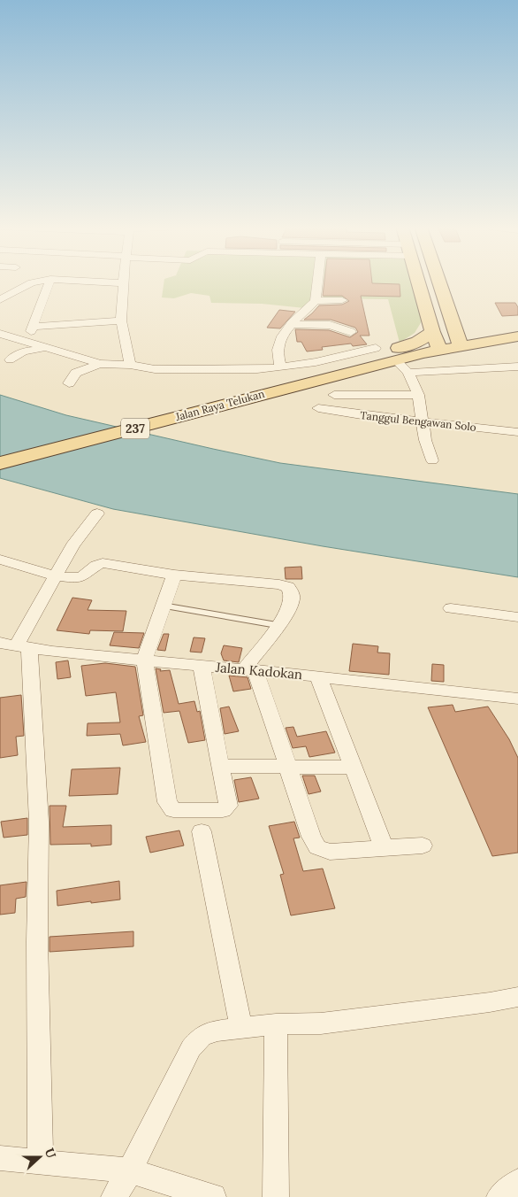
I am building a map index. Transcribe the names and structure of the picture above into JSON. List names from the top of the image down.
{
  "streets": {
    "main road": ["Jalan Raya Telukan", "237"],
    "street": ["Tanggul Bengawan Solo", "Jalan Kadokan"]
  },
  "north": "right"
}
